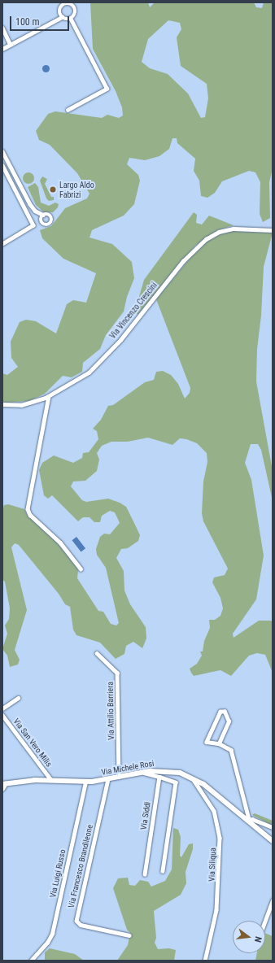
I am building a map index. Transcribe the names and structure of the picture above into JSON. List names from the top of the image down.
{
  "streets": {
    "street": [
      "Via Vincenzo Crescini",
      "Via Attilio Barriera",
      "Via San Vero Milis",
      "Via Michele Rosi",
      "Via Siddi",
      "Via Siliqua",
      "Via Francesco Brandileone",
      "Via Luigi Russo"
    ]
  },
  "crossings": [
    ["Via Attilio Barriera", "Via Michele Rosi"],
    ["Via San Vero Milis", "Via Michele Rosi"],
    ["Via Michele Rosi", "Via Siliqua"],
    ["Via Michele Rosi", "Via Francesco Brandileone"],
    ["Via Michele Rosi", "Via Luigi Russo"]
  ],
  "places": ["Largo Aldo Fabrizi"],
  "scale_bar": "100 m",
  "north": "right"
}
